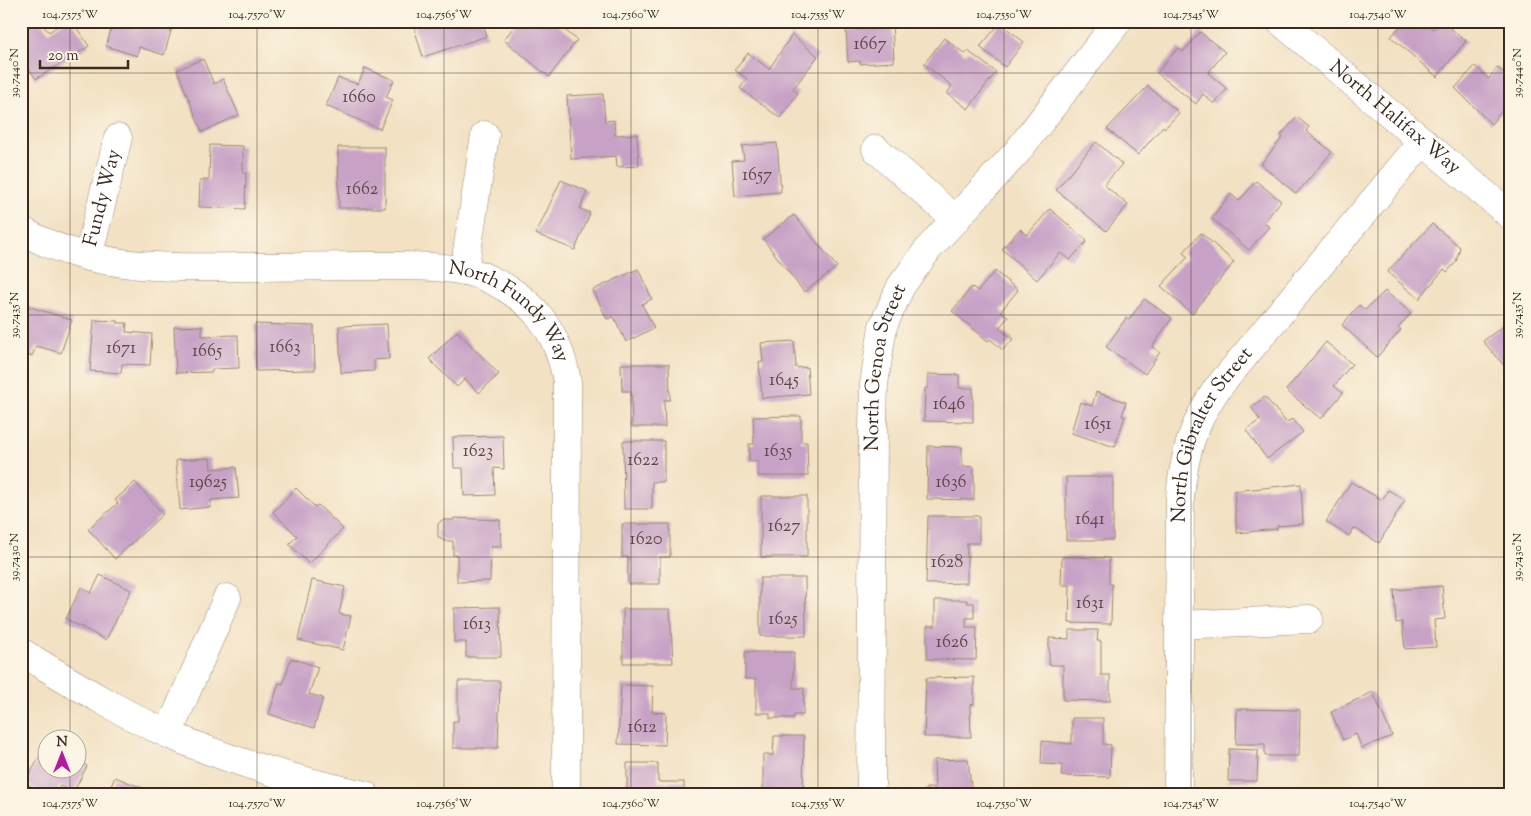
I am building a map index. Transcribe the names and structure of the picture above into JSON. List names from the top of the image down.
{
  "streets": {
    "street": [
      "North Halifax Way",
      "Fundy Way",
      "North Fundy Way",
      "North Genoa Street",
      "North Gibralter Street"
    ]
  },
  "crossings": [
    ["North Halifax Way", "North Gibralter Street"],
    ["Fundy Way", "North Fundy Way"]
  ],
  "house_numbers": [
    "1667",
    "1660",
    "1657",
    "1662",
    "1663",
    "1671",
    "1665",
    "1645",
    "1646",
    "1651",
    "1623",
    "1635",
    "1622",
    "19625",
    "1636",
    "1641",
    "1627",
    "1620",
    "1628",
    "1631",
    "1625",
    "1613",
    "1626",
    "1612"
  ],
  "scale_bar": "20 m",
  "north": "top",
  "coordinates": [
    "104.7575°W",
    "104.7570°W",
    "104.7565°W",
    "104.7560°W",
    "104.7555°W",
    "104.7550°W",
    "104.7545°W",
    "104.7540°W",
    "39.7440°N",
    "39.7435°N",
    "39.7430°N"
  ]
}
